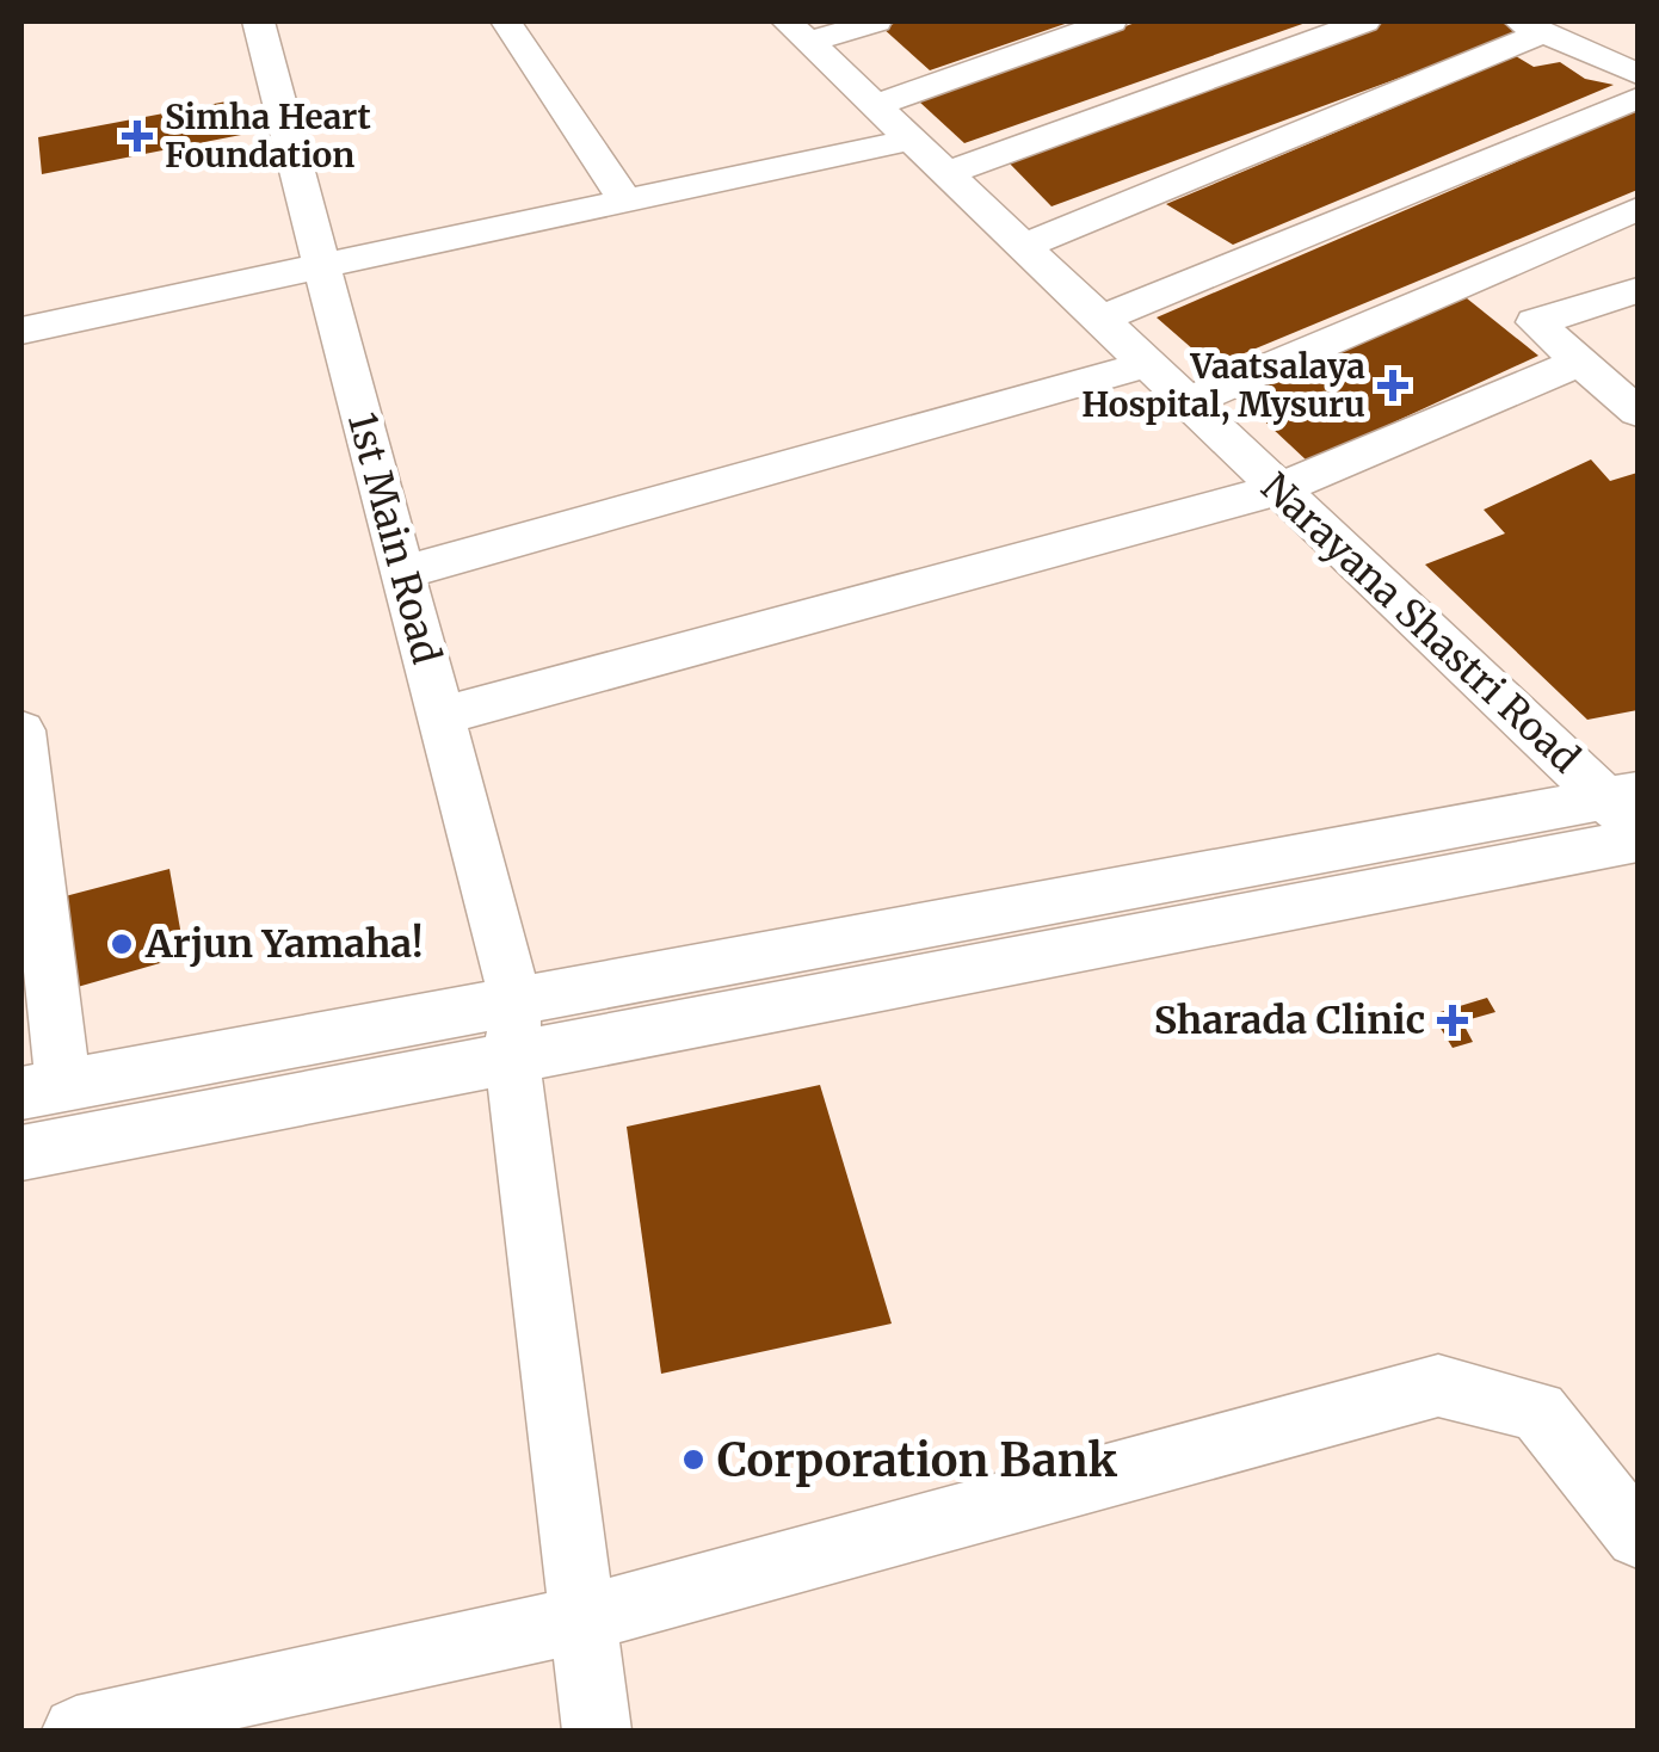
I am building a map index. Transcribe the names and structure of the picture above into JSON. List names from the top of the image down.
{
  "streets": {
    "street": ["1st Main Road", "Narayana Shastri Road"]
  },
  "places": {
    "health": ["Simha Heart Foundation", "Vaatsalaya Hospital, Mysuru", "Sharada Clinic"],
    "other": ["Arjun Yamaha!", "Corporation Bank"]
  }
}
